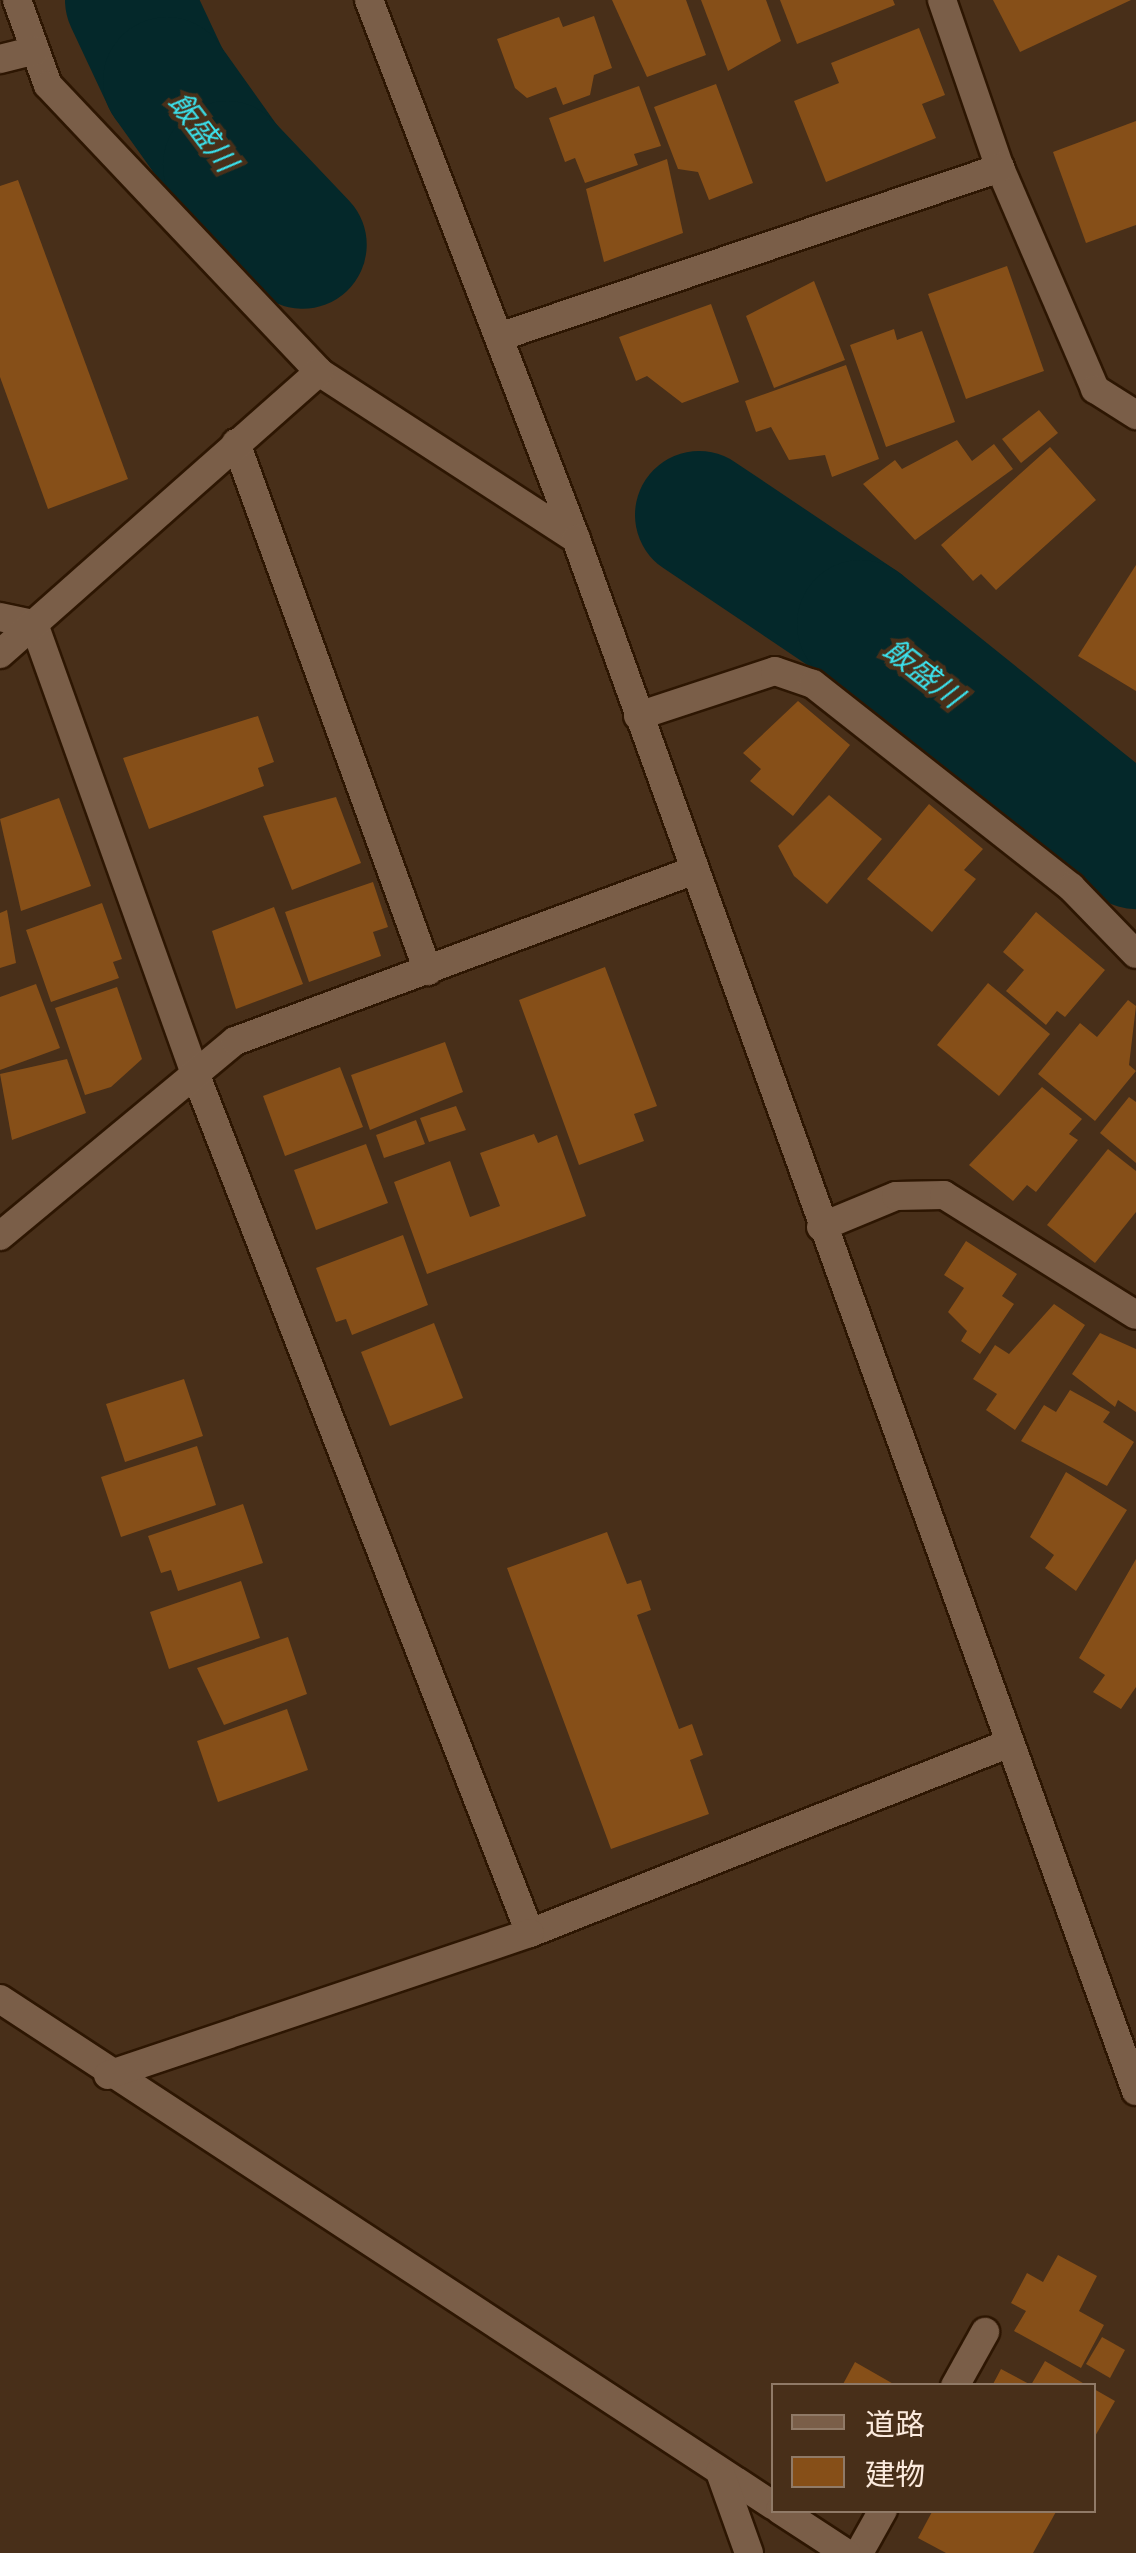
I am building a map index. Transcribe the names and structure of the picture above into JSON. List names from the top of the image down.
{
  "water": ["飯盛川"],
  "legend": ["道路", "建物"]
}
